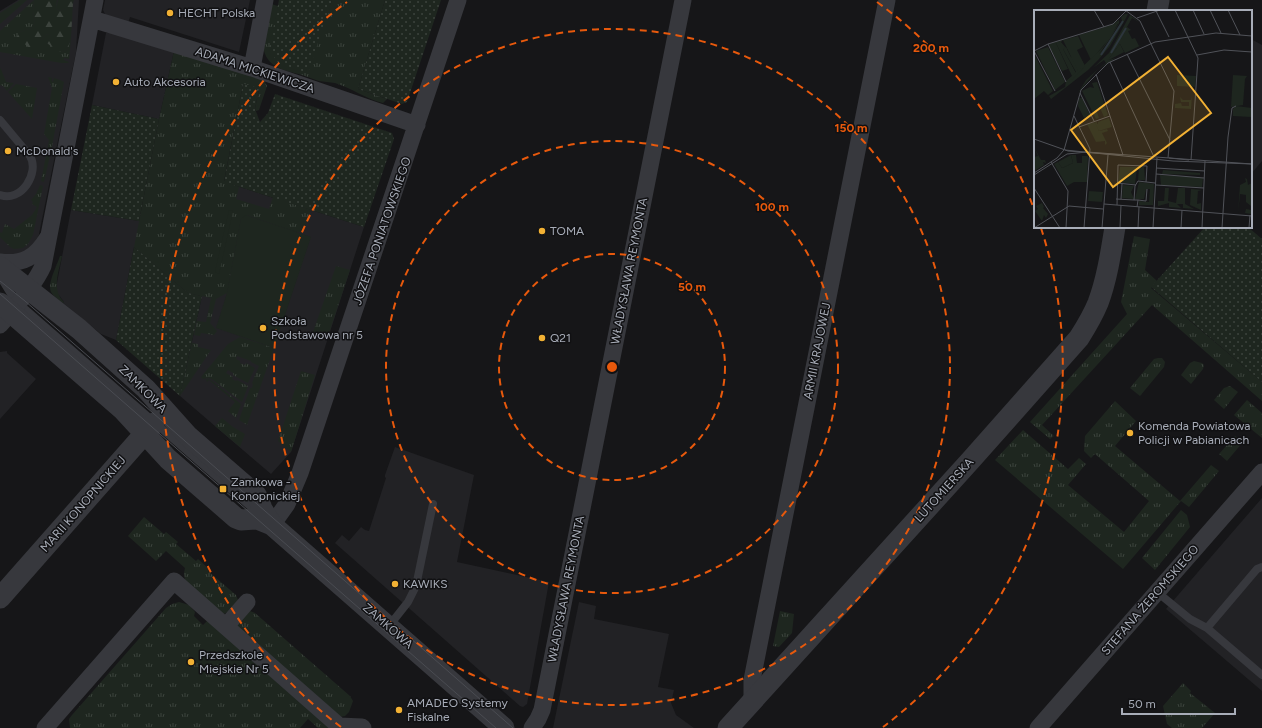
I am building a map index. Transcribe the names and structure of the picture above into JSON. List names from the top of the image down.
{
  "streets": {
    "street": [
      "ADAMA MICKIEWICZA",
      "JÓZEFA PONIATOWSKIEGO",
      "WŁADYSŁAWA REYMONTA",
      "ARMII KRAJOWEJ",
      "ZAMKOWA",
      "LUTOMIERSKA",
      "MARII KONOPNICKIEJ",
      "STEFANA ŻEROMSKIEGO"
    ]
  },
  "crossings": [
    ["ADAMA MICKIEWICZA", "JÓZEFA PONIATOWSKIEGO"],
    ["JÓZEFA PONIATOWSKIEGO", "ZAMKOWA"],
    ["ARMII KRAJOWEJ", "LUTOMIERSKA"],
    ["ZAMKOWA", "MARII KONOPNICKIEJ"]
  ],
  "places": {
    "other": [
      "HECHT Polska",
      "Auto Akcesoria",
      "McDonald's",
      "TOMA",
      "Szkoła Podstawowa nr 5",
      "Q21",
      "Komenda Powiatowa Policji w Pabianicach",
      "KAWIKS",
      "Przedszkole Miejskie Nr 5",
      "AMADEO Systemy Fiskalne"
    ],
    "transit": ["Zamkowa - Konopnickiej"]
  },
  "scale_bar": "50 m",
  "rings": [
    "200 m",
    "150 m",
    "100 m",
    "50 m"
  ]
}
